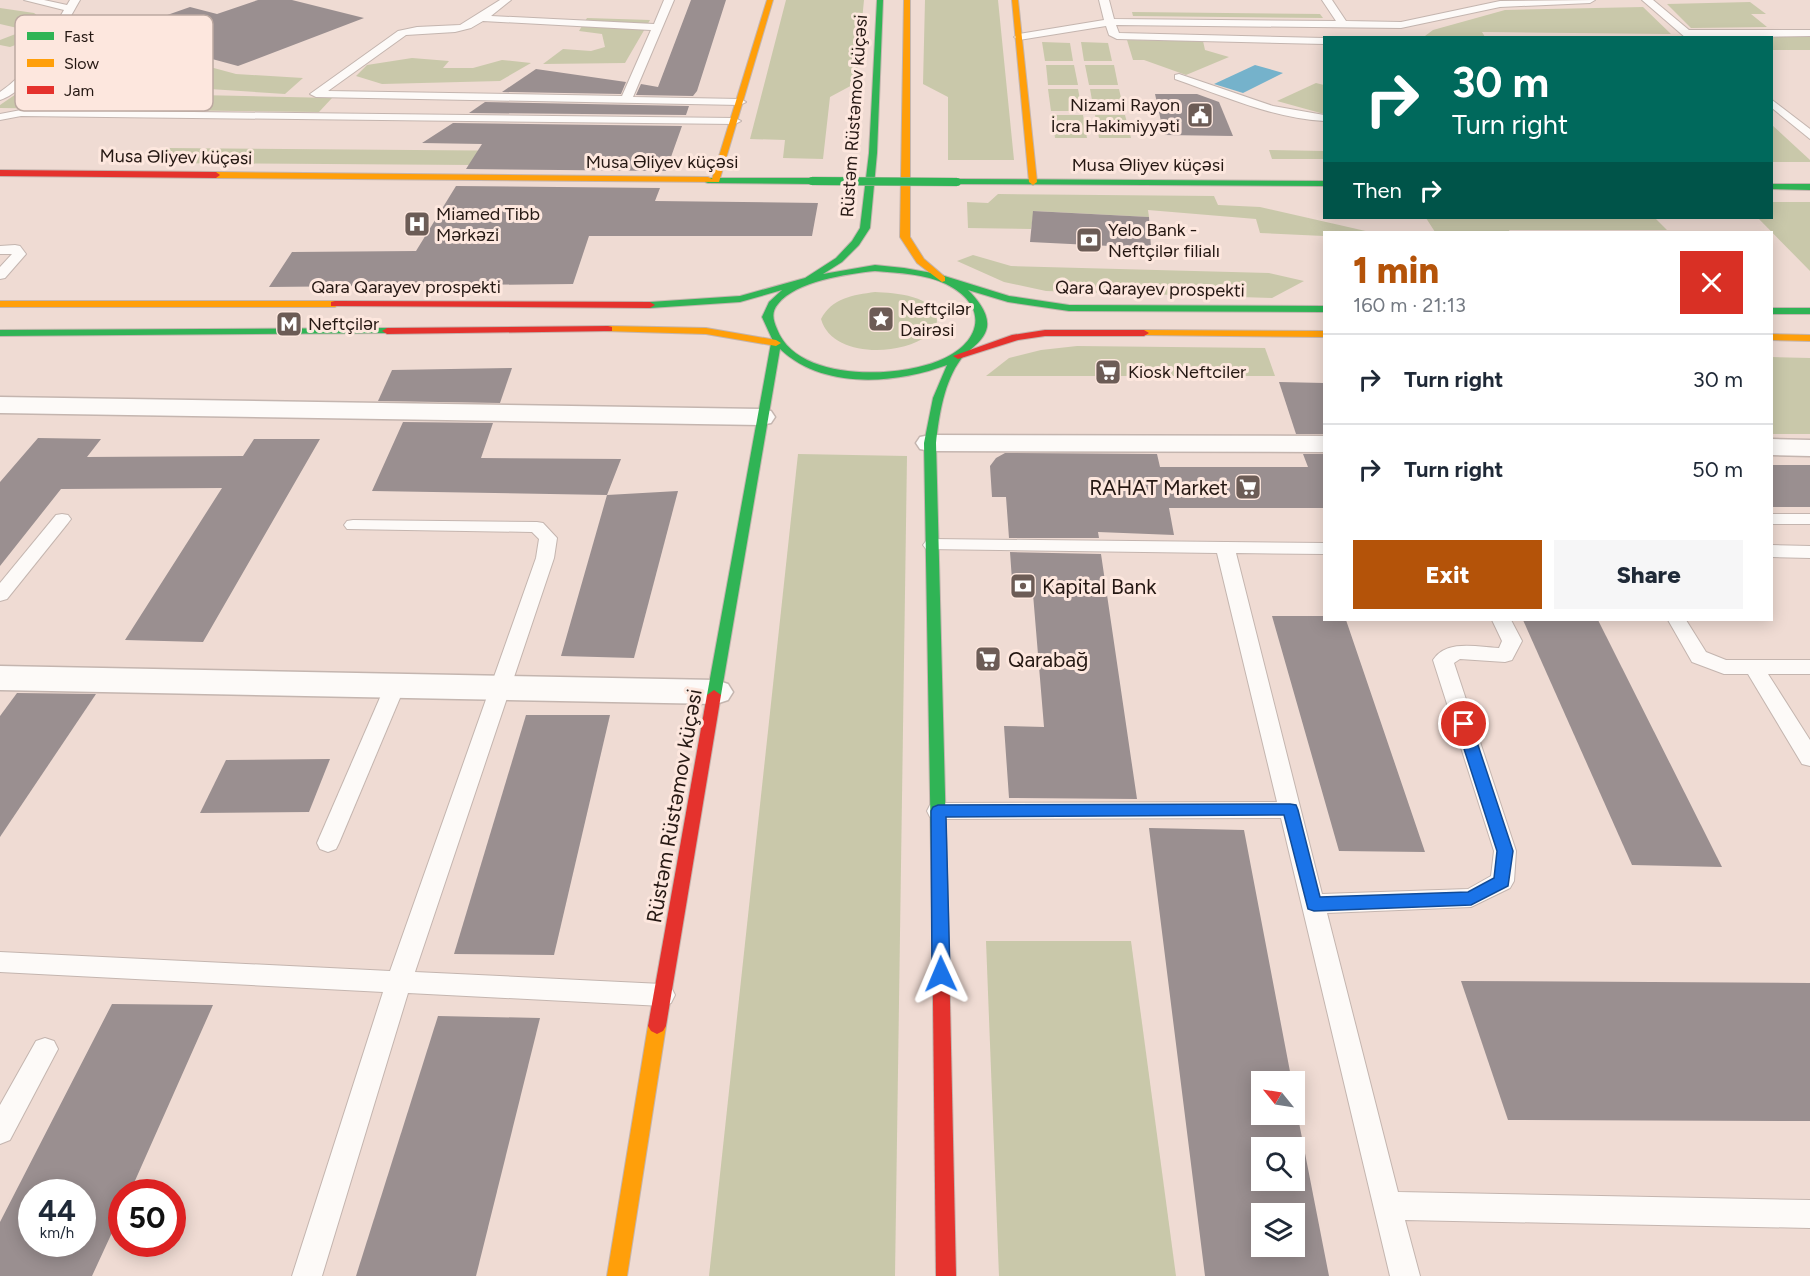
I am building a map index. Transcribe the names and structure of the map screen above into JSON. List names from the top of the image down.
{
  "streets": {
    "main road": ["Rüstəm Rüstəmov küçəsi", "Musa Əliyev küçəsi", "Qara Qarayev prospekti"]
  },
  "crossings": [
    ["Rüstəm Rüstəmov küçəsi", "Qara Qarayev prospekti"]
  ],
  "places": {
    "public building": ["Nizami Rayon İcra Hakimiyyəti"],
    "hospital": ["Miamed Tibb Mərkəzi"],
    "bank": ["Yelo Bank - Neftçilər filialı", "Kapital Bank"],
    "place": ["Neftçilər Dairəsi"],
    "metro station": ["Neftçilər"],
    "supermarket": ["Kiosk Neftciler", "RAHAT Market", "Qarabağ"]
  },
  "legend": ["Fast", "Slow", "Jam"],
  "north": "top left",
  "page": {
    "turn": ["30 m", "Turn right"],
    "then": "Then",
    "heading": ["1 min", "160 m · 21:13"],
    "list": [
      {
        "name": "Turn right",
        "value": "30 m"
      },
      {
        "name": "Turn right",
        "value": "50 m"
      }
    ],
    "buttons": ["Exit", "Share"],
    "speed": "44 km/h",
    "limit": "50"
  }
}
